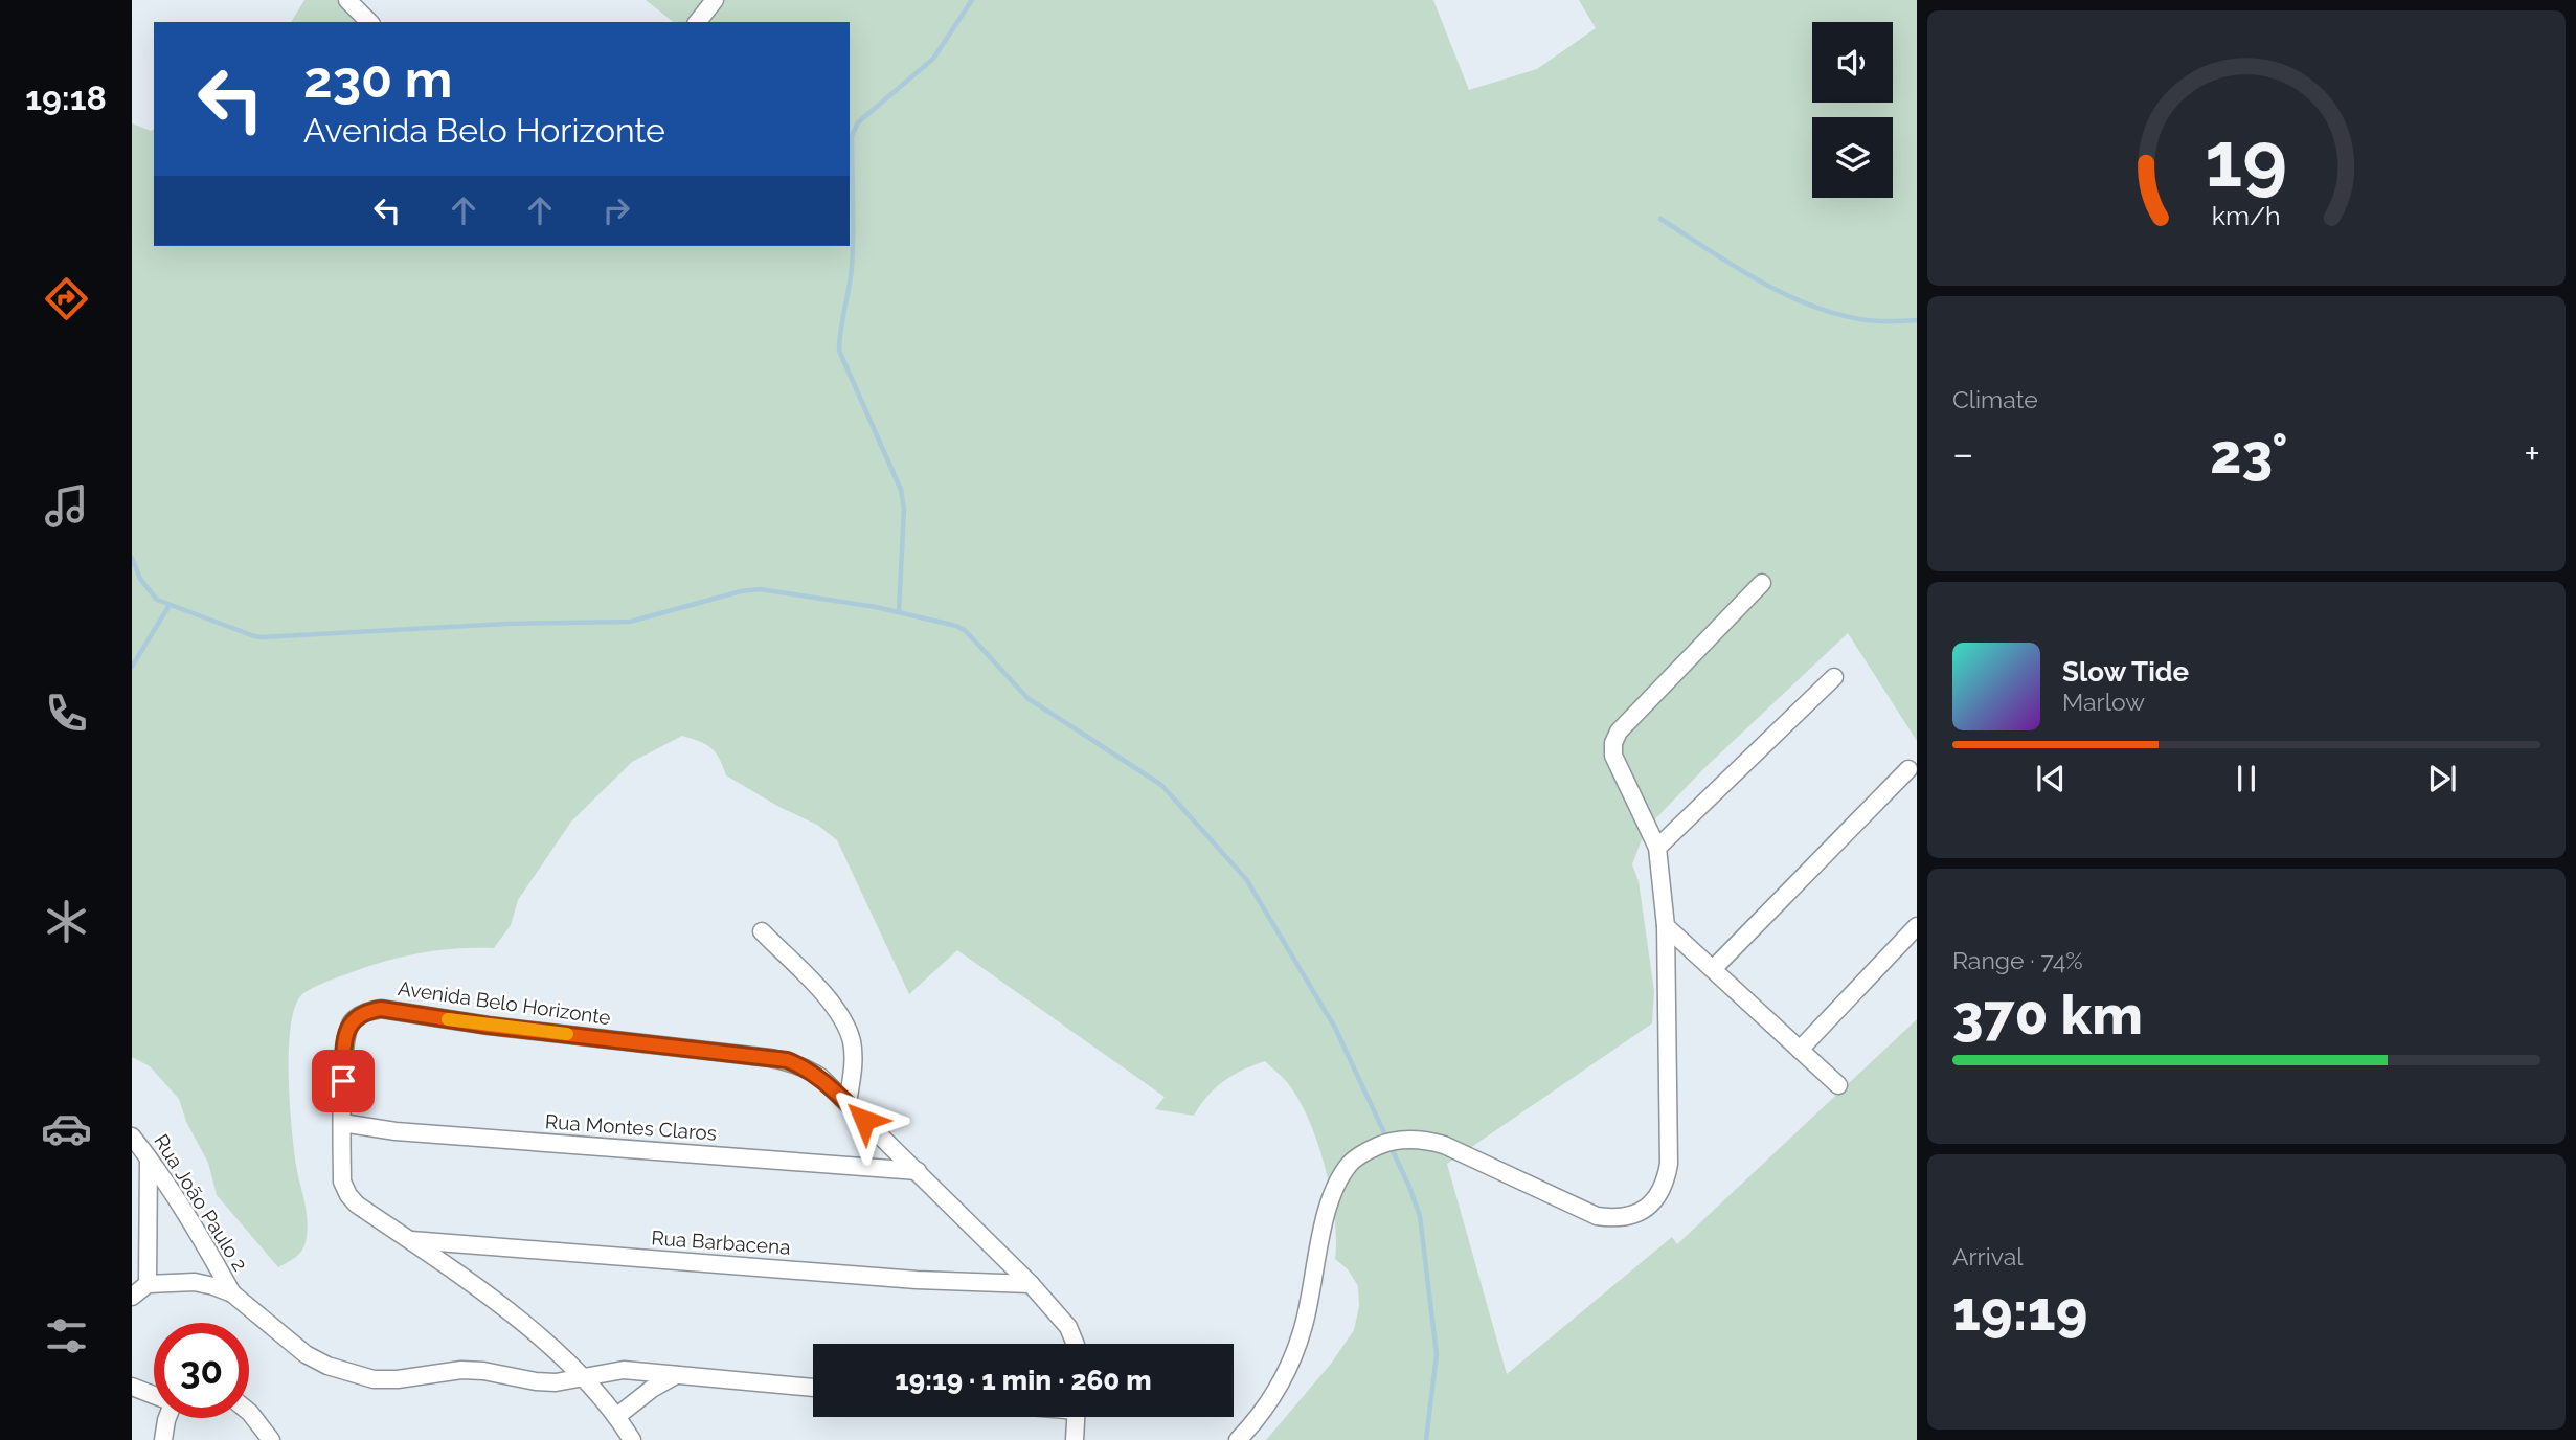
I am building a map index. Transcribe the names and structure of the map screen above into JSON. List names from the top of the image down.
{
  "streets": {
    "street": [
      "Avenida Belo Horizonte",
      "Rua Montes Claros",
      "Rua João Paulo 2",
      "Rua Barbacena"
    ]
  },
  "crossings": [
    ["Avenida Belo Horizonte", "Rua Montes Claros"],
    ["Avenida Belo Horizonte", "Rua Barbacena"]
  ],
  "page": {
    "tabs": "19:18",
    "turn": ["230 m", "Avenida Belo Horizonte"],
    "tile": [
      "Climate",
      ["Range · 74%", "370 km"],
      ["Arrival", "19:19"]
    ],
    "heat": ["−", "23°", "+"],
    "song": ["Slow Tide", "Marlow"],
    "limit": "30",
    "trip": "19:19 · 1 min · 260 m",
    "gauge": ["19", "km/h"]
  }
}
